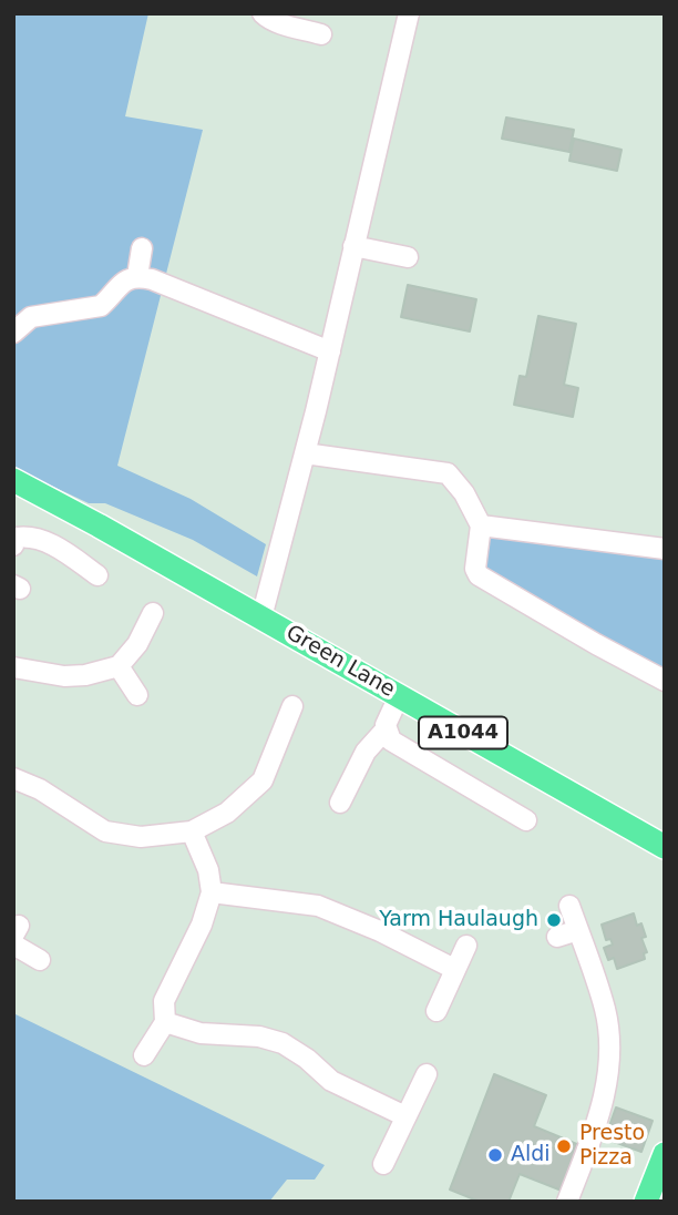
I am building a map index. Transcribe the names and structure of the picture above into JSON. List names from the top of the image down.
{
  "streets": {
    "main road": ["Green Lane", "A1044"]
  },
  "places": ["Yarm Haulaugh", "Presto Pizza", "Aldi"]
}
